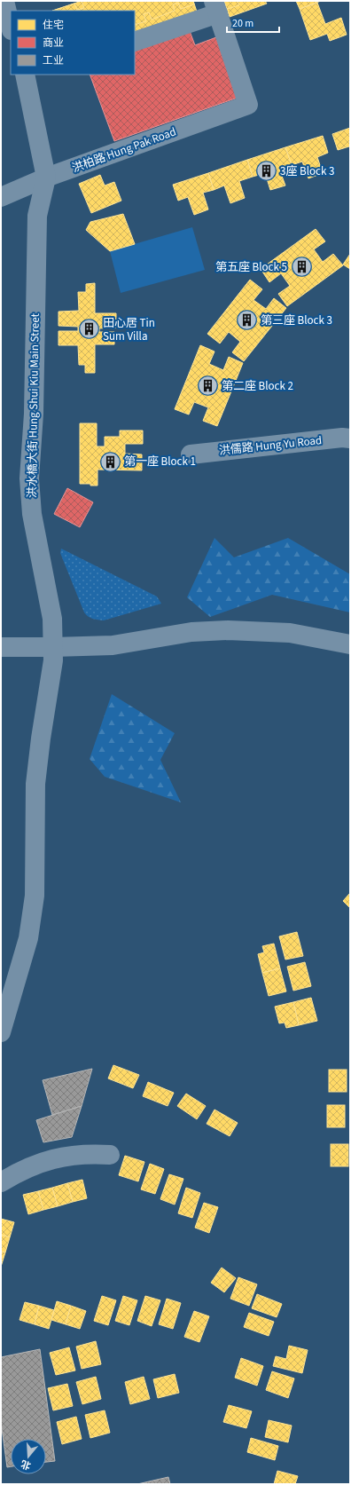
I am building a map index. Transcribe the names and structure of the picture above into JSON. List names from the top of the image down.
{
  "streets": {
    "street": ["洪柏路 Hung Pak Road", "洪水橋大街 Hung Shui Kiu Main Street", "洪儒路 Hung Yu Road"]
  },
  "crossings": [
    ["洪柏路 Hung Pak Road", "洪水橋大街 Hung Shui Kiu Main Street"]
  ],
  "places": {
    "building": [
      "3座 Block 3",
      "第五座 Block 5",
      "第三座 Block 3",
      "田心居 Tin Sum Villa",
      "第二座 Block 2",
      "第一座 Block 1"
    ]
  },
  "legend": ["住宅", "商业", "工业"],
  "scale_bar": "20 m",
  "north": "bottom"
}
